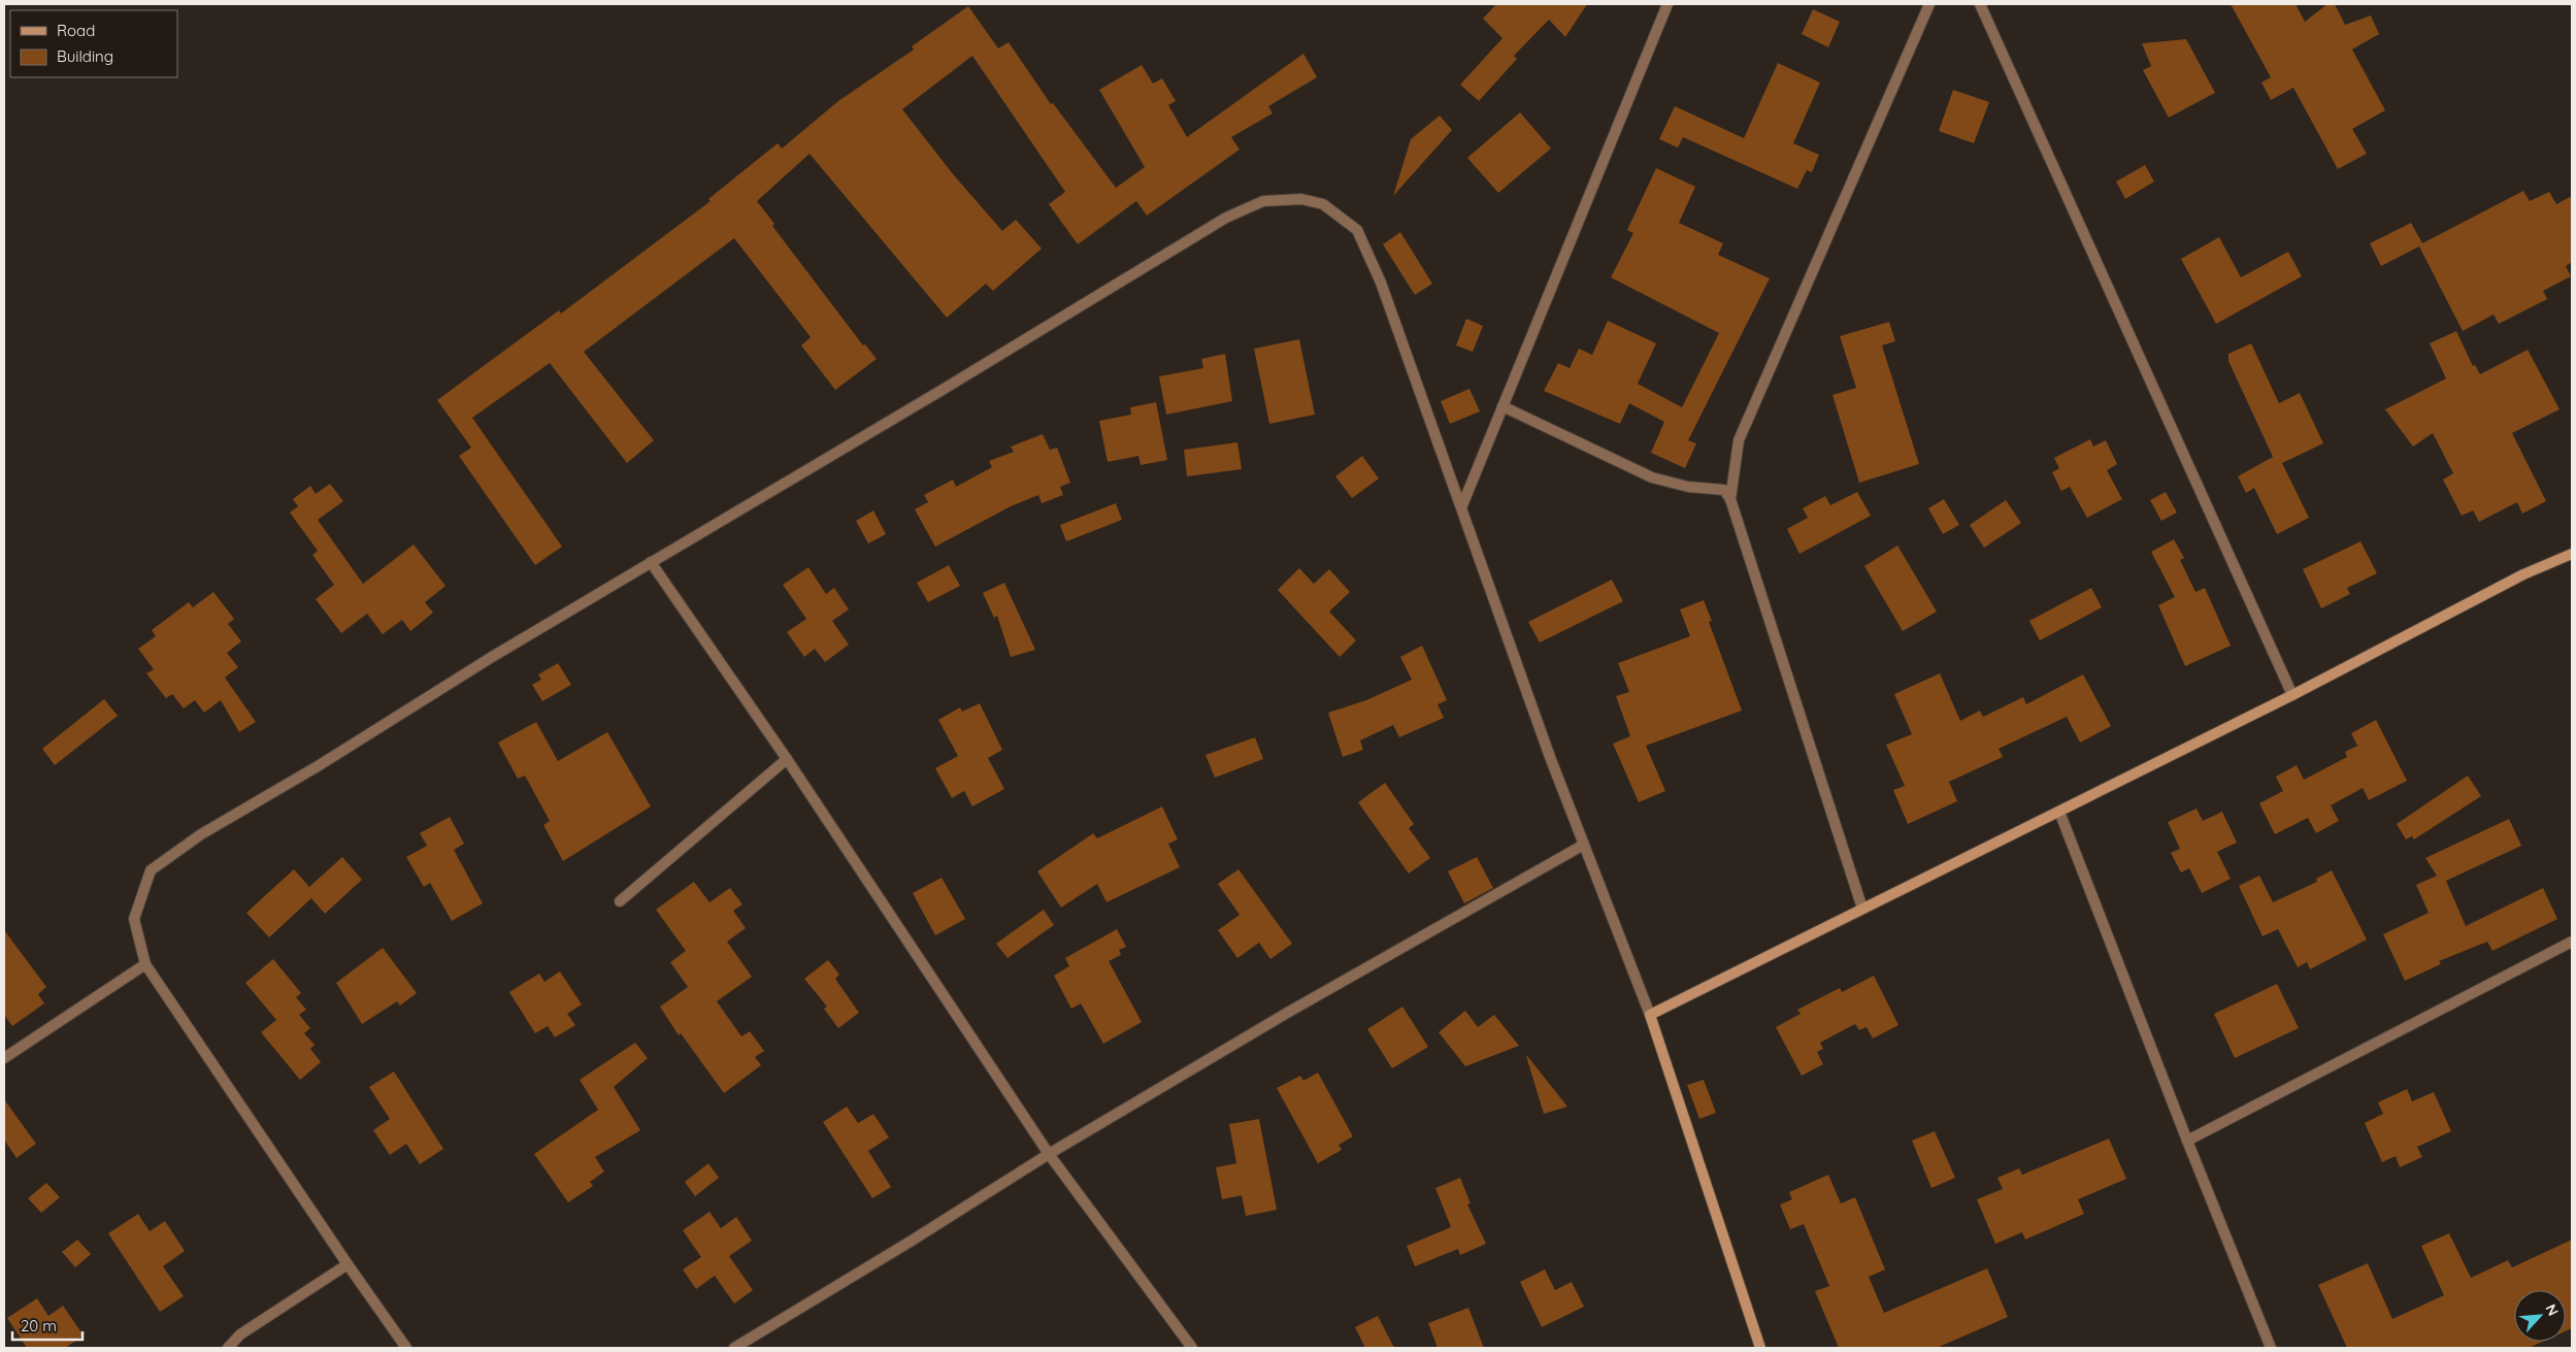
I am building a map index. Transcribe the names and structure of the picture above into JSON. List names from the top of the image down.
{
  "legend": ["Road", "Building"],
  "scale_bar": "20 m",
  "north": "top right"
}
